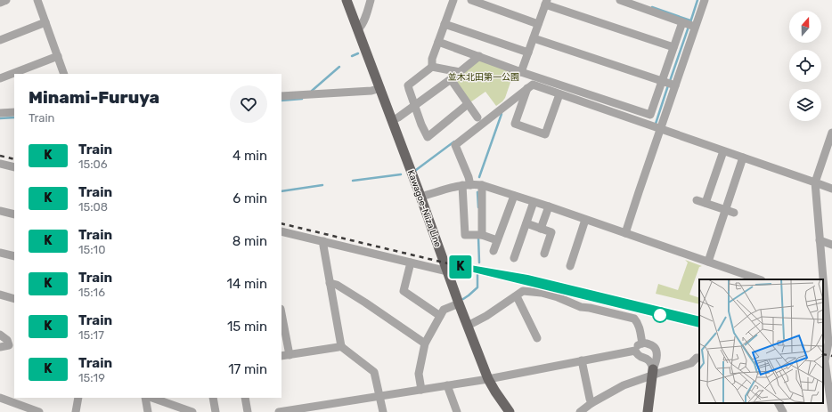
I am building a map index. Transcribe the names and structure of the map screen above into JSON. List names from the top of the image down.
{
  "streets": {
    "main road": ["Kawagoe-Niiza Line"]
  },
  "parks": ["並木北田第一公園"],
  "north": "top",
  "page": {
    "on_map": "K",
    "heading": ["Minami-Furuya", "Train"],
    "list": [
      {
        "mark": "K",
        "name": "Train",
        "note": "15:06",
        "value": "4 min"
      },
      {
        "mark": "K",
        "name": "Train",
        "note": "15:08",
        "value": "6 min"
      },
      {
        "mark": "K",
        "name": "Train",
        "note": "15:10",
        "value": "8 min"
      },
      {
        "mark": "K",
        "name": "Train",
        "note": "15:16",
        "value": "14 min"
      },
      {
        "mark": "K",
        "name": "Train",
        "note": "15:17",
        "value": "15 min"
      },
      {
        "mark": "K",
        "name": "Train",
        "note": "15:19",
        "value": "17 min"
      }
    ]
  }
}
